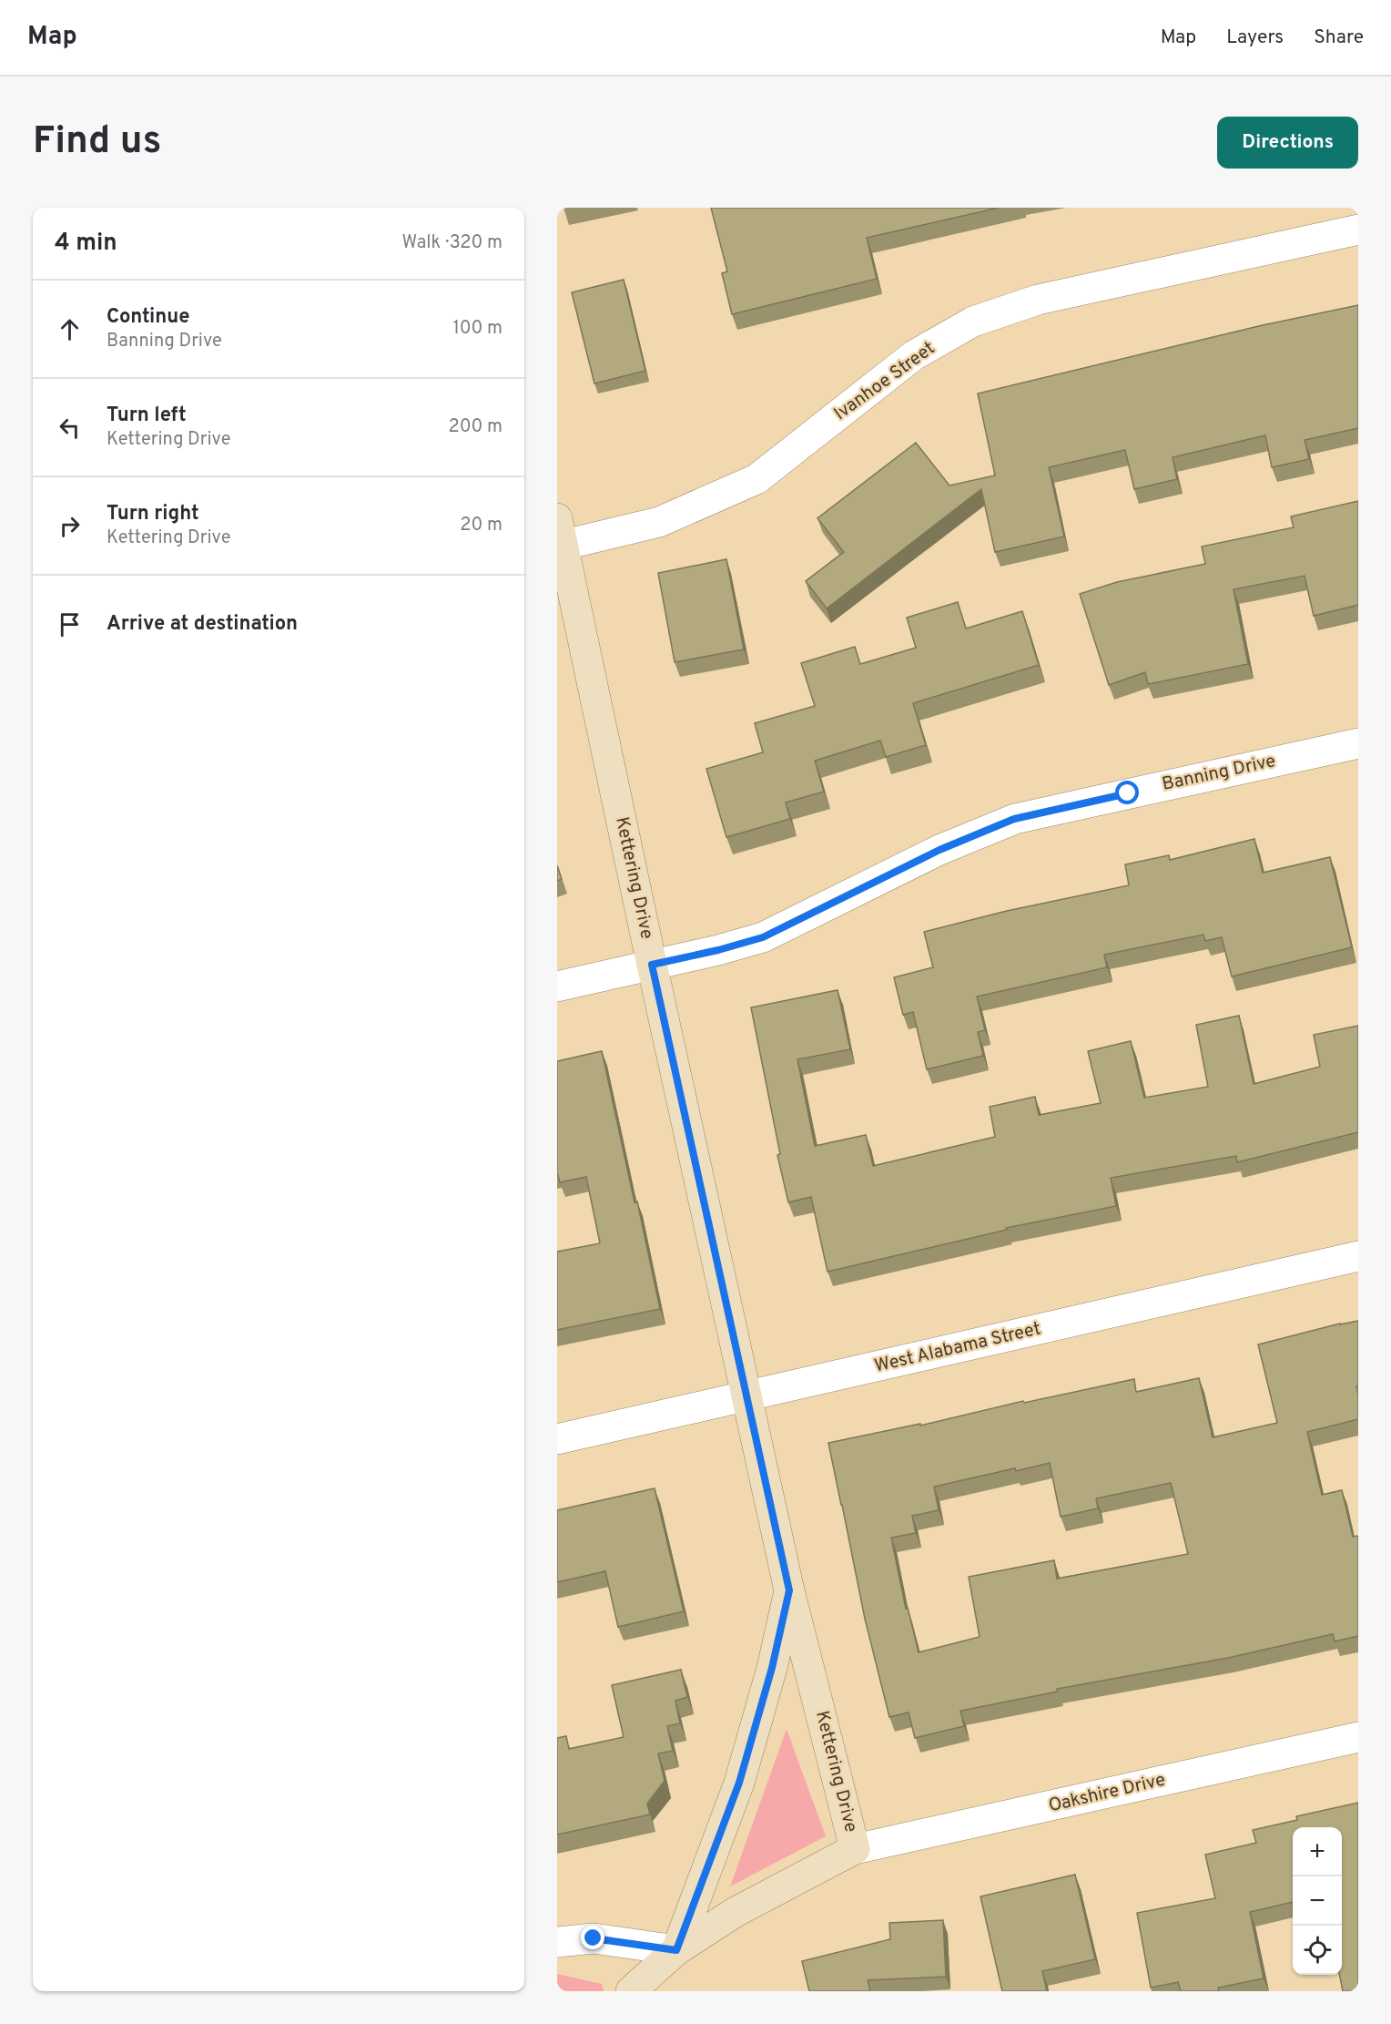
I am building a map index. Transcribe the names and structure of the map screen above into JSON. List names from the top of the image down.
{
  "streets": {
    "street": [
      "Ivanhoe Street",
      "Banning Drive",
      "Kettering Drive",
      "West Alabama Street",
      "Oakshire Drive"
    ]
  },
  "crossings": [
    ["Ivanhoe Street", "Kettering Drive"],
    ["Banning Drive", "Kettering Drive"],
    ["Kettering Drive", "West Alabama Street"],
    ["Kettering Drive", "Oakshire Drive"]
  ],
  "page": {
    "header": "Map",
    "nav": ["Map", "Layers", "Share"],
    "buttons": "Directions",
    "title": "Find us",
    "heading": ["4 min", "Walk · 320 m"],
    "list": [
      ["Continue", "Banning Drive", "100 m"],
      ["Turn left", "Kettering Drive", "200 m"],
      ["Turn right", "Kettering Drive", "20 m"],
      "Arrive at destination"
    ],
    "map_buttons": ["+", "−"]
  }
}
